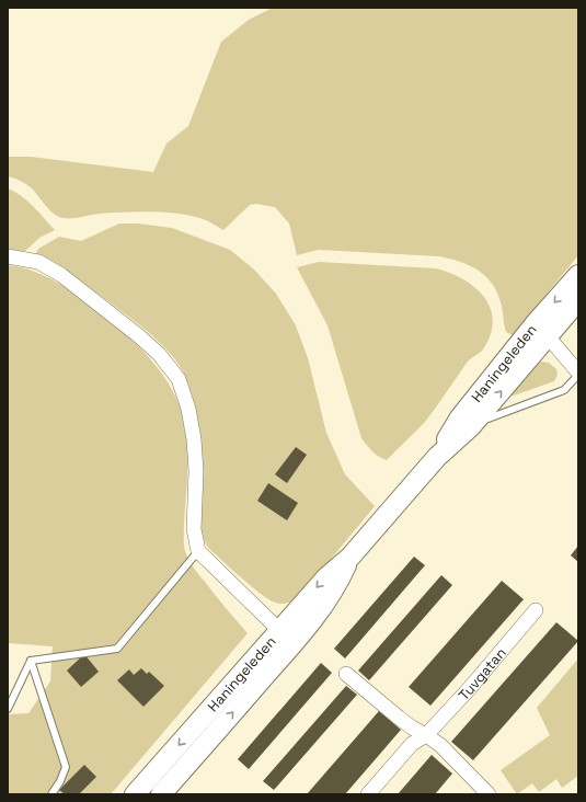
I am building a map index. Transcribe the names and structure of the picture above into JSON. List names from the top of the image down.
{
  "streets": {
    "main road": ["Haningeleden"],
    "street": ["Tuvgatan"]
  }
}
